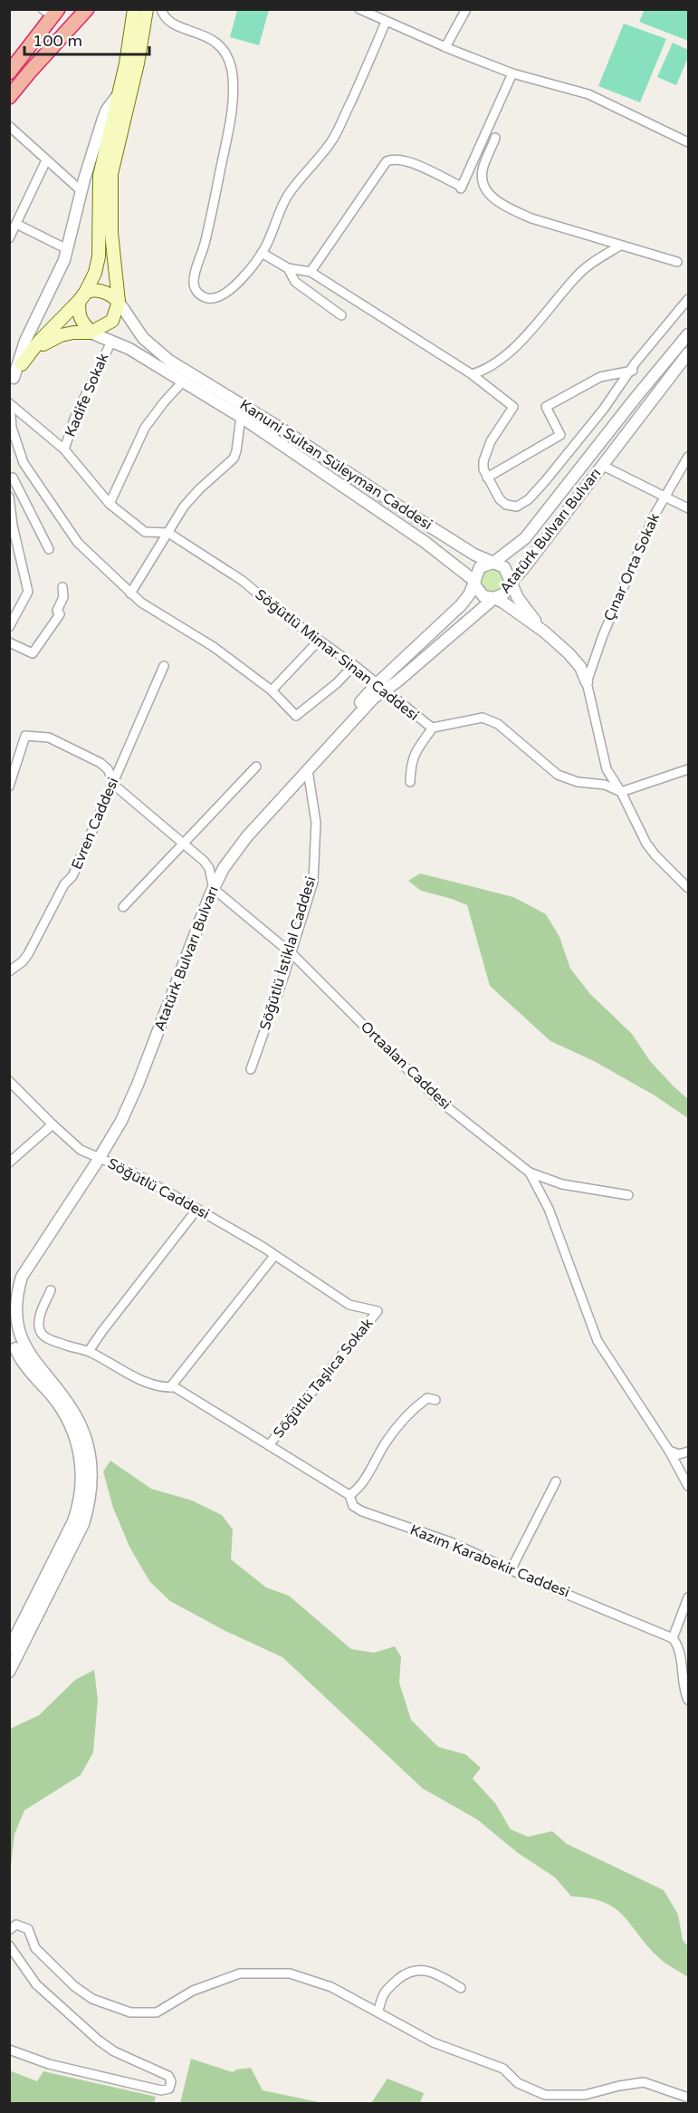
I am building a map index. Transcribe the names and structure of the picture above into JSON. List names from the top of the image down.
{
  "streets": {
    "street": [
      "Kadife Sokak",
      "Kanuni Sultan Süleyman Caddesi",
      "Atatürk Bulvarı Bulvarı",
      "Çınar Orta Sokak",
      "Söğütlü Mimar Sinan Caddesi",
      "Evren Caddesi",
      "Söğütlü İstiklal Caddesi",
      "Ortaalan Caddesi",
      "Söğütlü Caddesi",
      "Söğütlü Taşlıca Sokak",
      "Kazım Karabekir Caddesi"
    ]
  },
  "crossings": [
    ["Kadife Sokak", "Kanuni Sultan Süleyman Caddesi"],
    ["Kadife Sokak", "Söğütlü Mimar Sinan Caddesi"],
    ["Kanuni Sultan Süleyman Caddesi", "Atatürk Bulvarı Bulvarı"],
    ["Kanuni Sultan Süleyman Caddesi", "Çınar Orta Sokak"],
    ["Atatürk Bulvarı Bulvarı", "Söğütlü Mimar Sinan Caddesi"],
    ["Atatürk Bulvarı Bulvarı", "Söğütlü İstiklal Caddesi"],
    ["Atatürk Bulvarı Bulvarı", "Ortaalan Caddesi"],
    ["Atatürk Bulvarı Bulvarı", "Söğütlü Caddesi"],
    ["Evren Caddesi", "Ortaalan Caddesi"],
    ["Söğütlü İstiklal Caddesi", "Ortaalan Caddesi"],
    ["Söğütlü Caddesi", "Söğütlü Taşlıca Sokak"],
    ["Söğütlü Taşlıca Sokak", "Kazım Karabekir Caddesi"]
  ],
  "scale_bar": "100 m"
}
